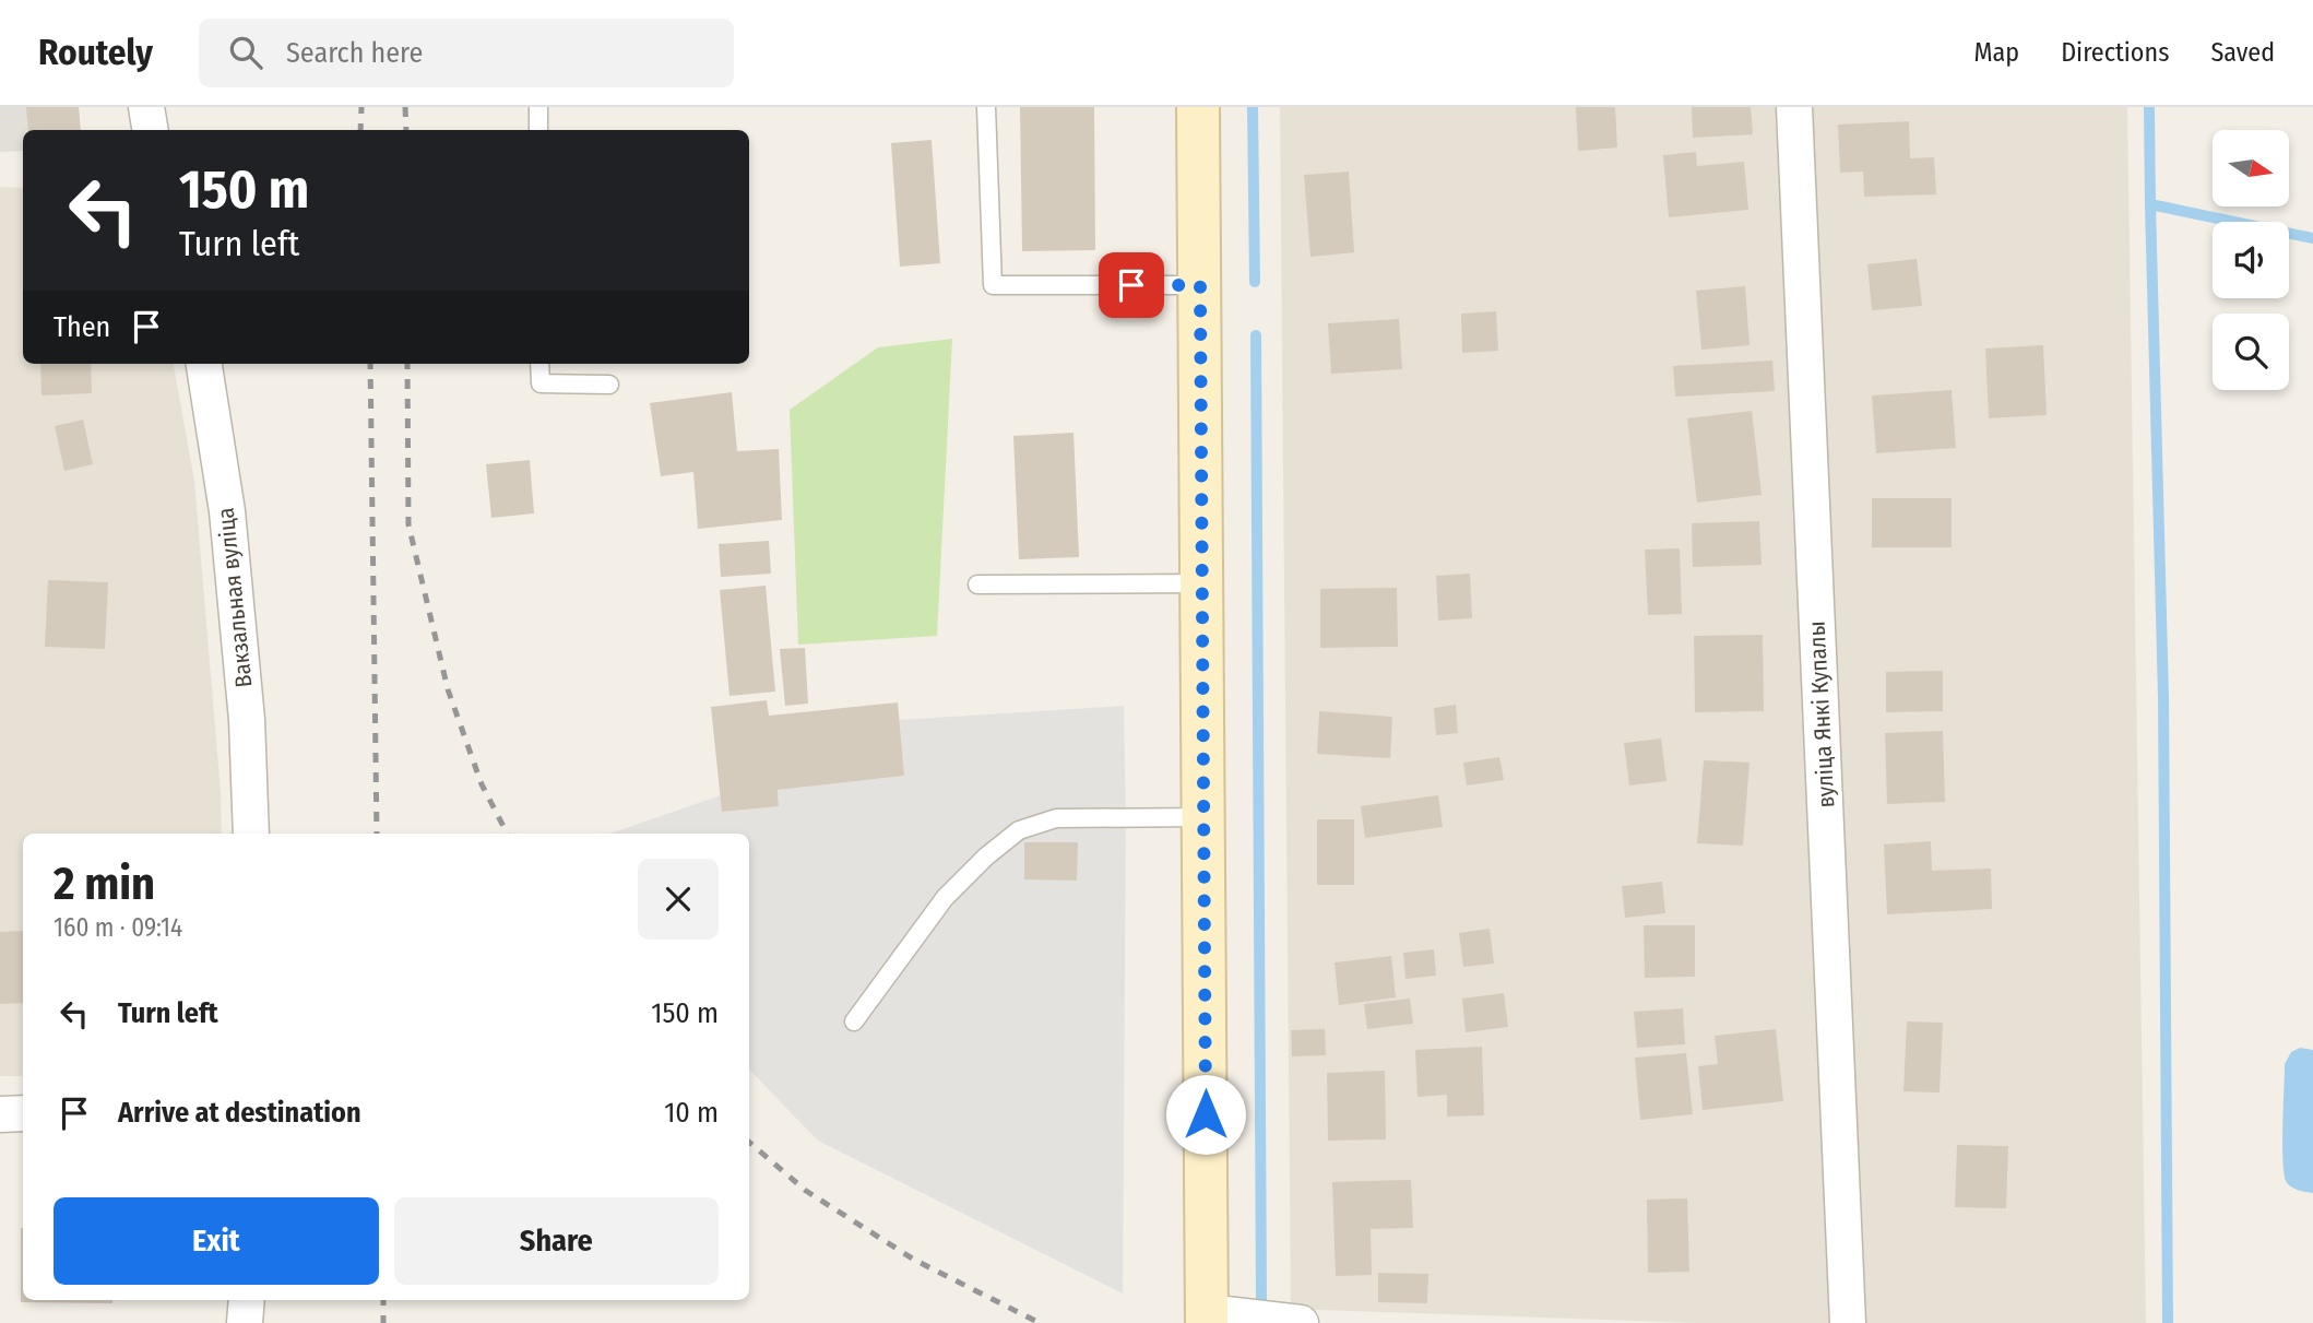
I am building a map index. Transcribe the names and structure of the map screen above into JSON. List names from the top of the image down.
{
  "streets": {
    "street": ["Вакзальная вуліца", "вуліца Янкі Купалы"]
  },
  "north": "right",
  "page": {
    "header": "Routely",
    "search": "Search here",
    "nav": ["Map", "Directions", "Saved"],
    "turn": ["150 m", "Turn left"],
    "then": "Then",
    "heading": ["2 min", "160 m · 09:14"],
    "list": [
      {
        "name": "Turn left",
        "value": "150 m"
      },
      {
        "name": "Arrive at destination",
        "value": "10 m"
      }
    ],
    "buttons": ["Exit", "Share"]
  }
}
